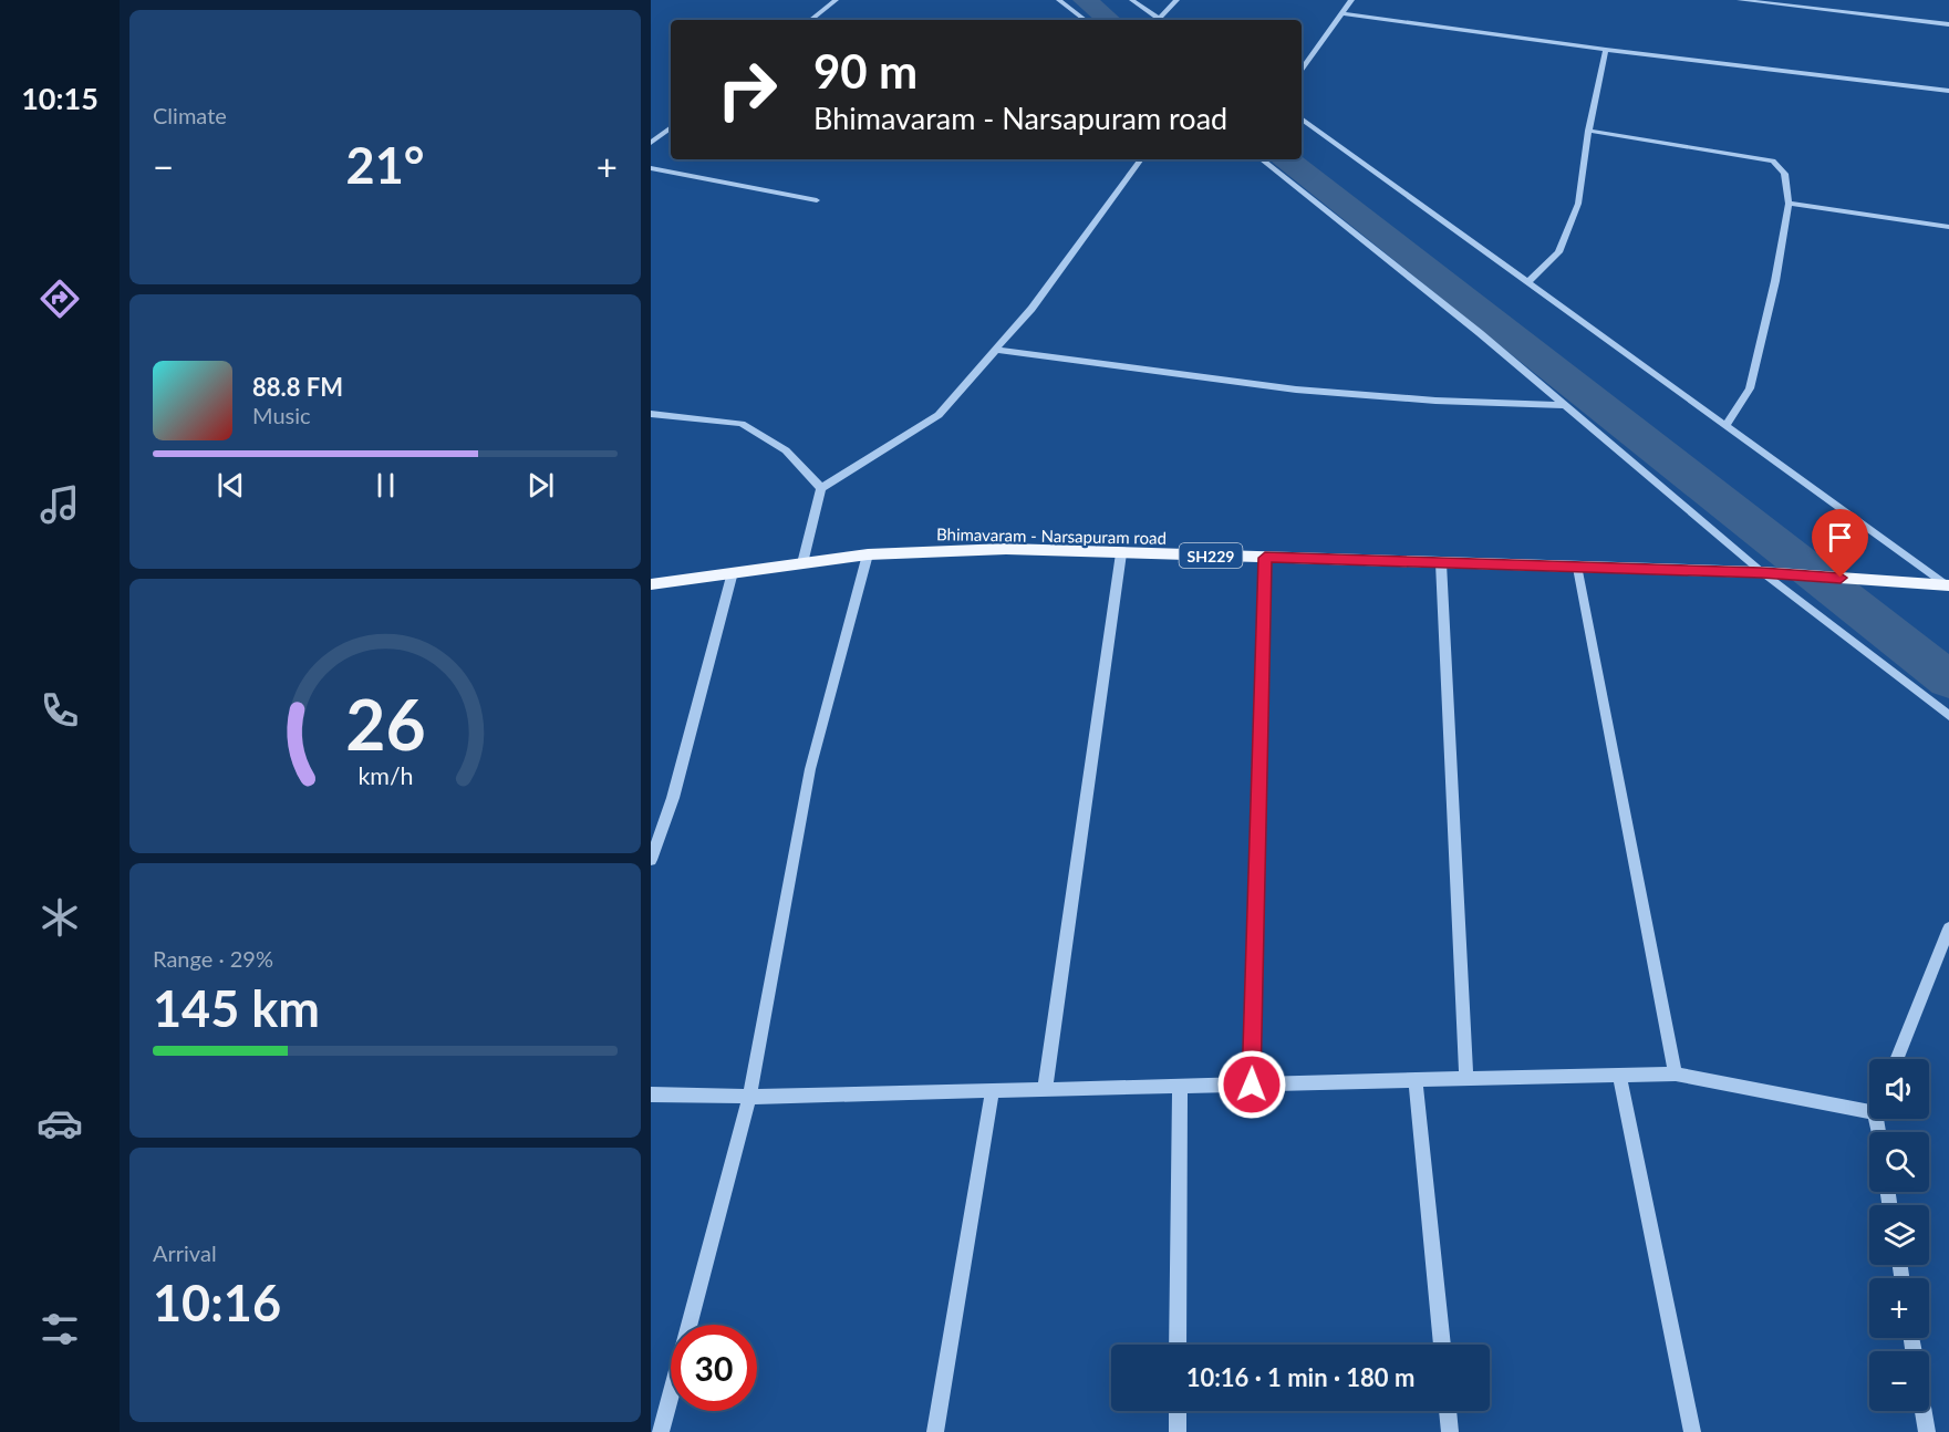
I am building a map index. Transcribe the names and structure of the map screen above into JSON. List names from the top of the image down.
{
  "streets": {
    "main road": ["Bhimavaram - Narsapuram road", "SH229"]
  },
  "crossings": [
    ["Bhimavaram - Narsapuram road", "SH229"]
  ],
  "page": {
    "tabs": "10:15",
    "tile": [
      "Climate",
      ["Range · 29%", "145 km"],
      ["Arrival", "10:16"]
    ],
    "turn": ["90 m", "Bhimavaram - Narsapuram road"],
    "heat": ["−", "21°", "+"],
    "song": ["88.8 FM", "Music"],
    "map_buttons": ["+", "−"],
    "limit": "30",
    "trip": "10:16 · 1 min · 180 m",
    "gauge": ["26", "km/h"]
  }
}
